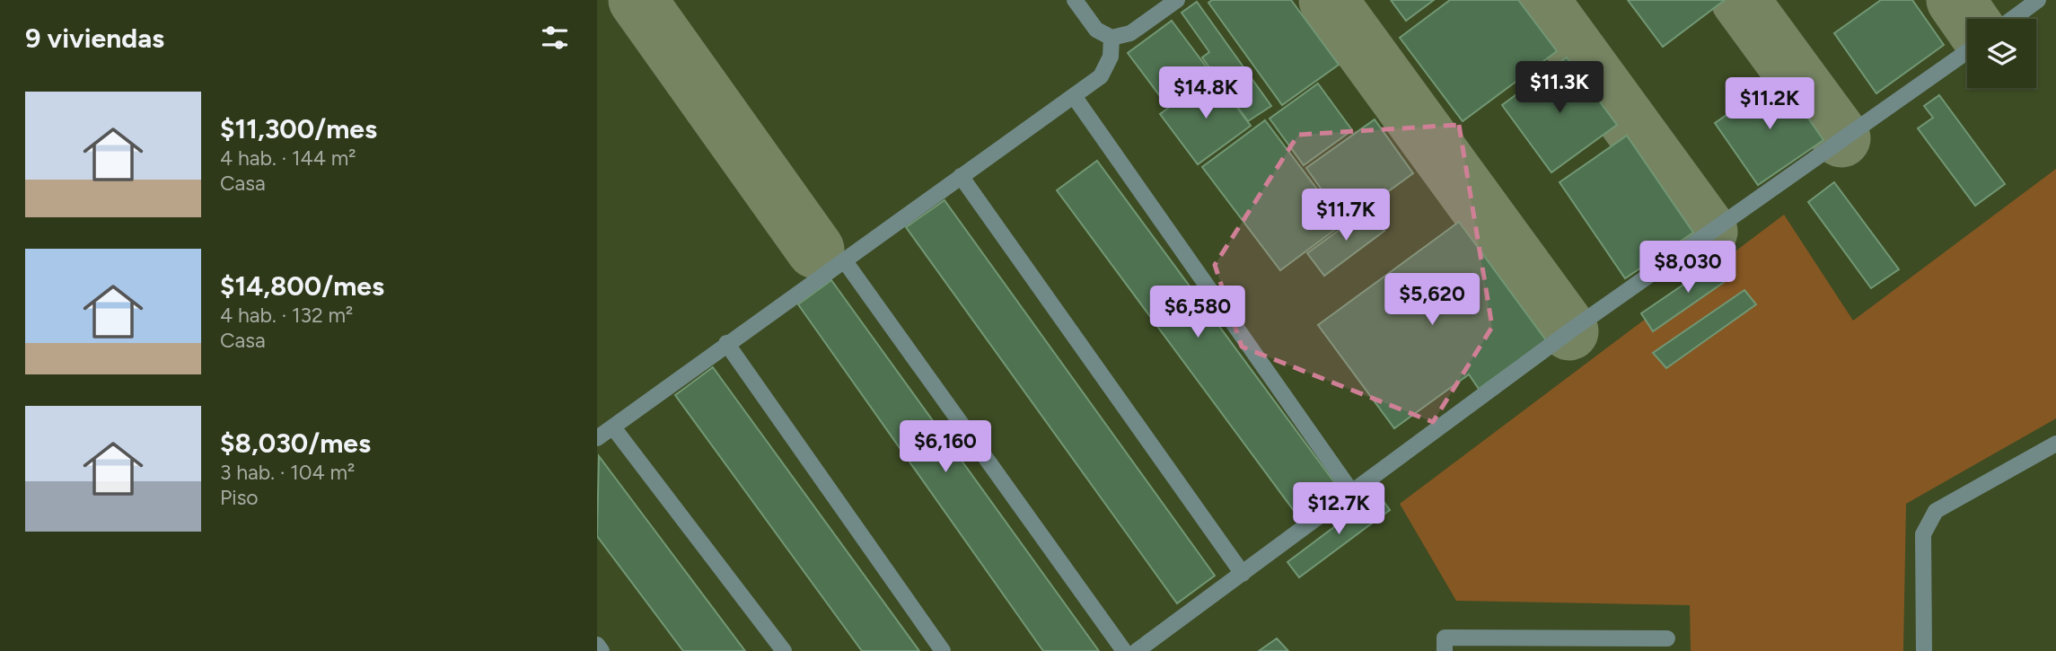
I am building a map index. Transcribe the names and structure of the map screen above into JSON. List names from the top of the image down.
{
  "page": {
    "heading": "9 viviendas",
    "price": [
      "$11.3K",
      "$14.8K",
      "$11.2K",
      "$11.7K",
      "$8,030",
      "$5,620",
      "$6,580",
      "$6,160",
      "$12.7K"
    ],
    "list": [
      {
        "name": "$11,300/mes",
        "note": "4 hab. · 144 m² · Casa"
      },
      {
        "name": "$14,800/mes",
        "note": "4 hab. · 132 m² · Casa"
      },
      {
        "name": "$8,030/mes",
        "note": "3 hab. · 104 m² · Piso"
      }
    ]
  }
}
